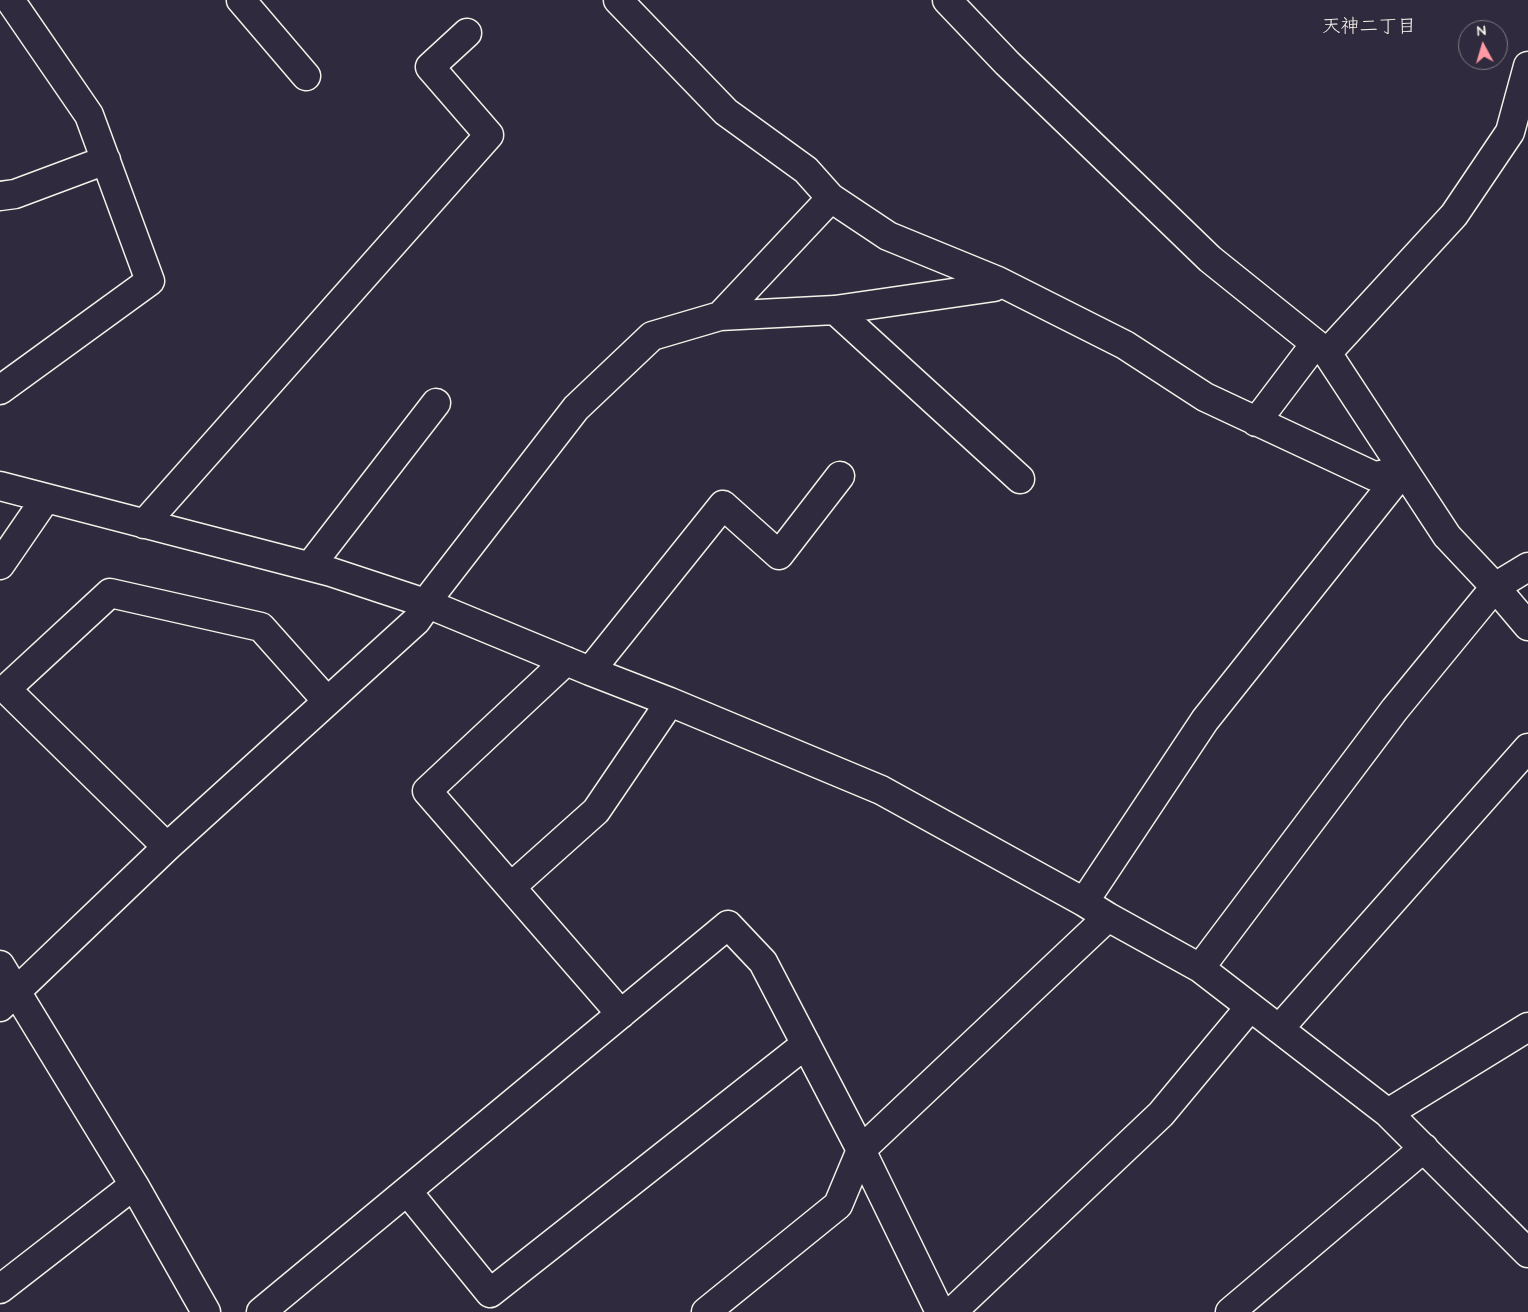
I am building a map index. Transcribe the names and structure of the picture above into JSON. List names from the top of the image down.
{
  "districts": ["天神二丁目"],
  "north": "top"
}
